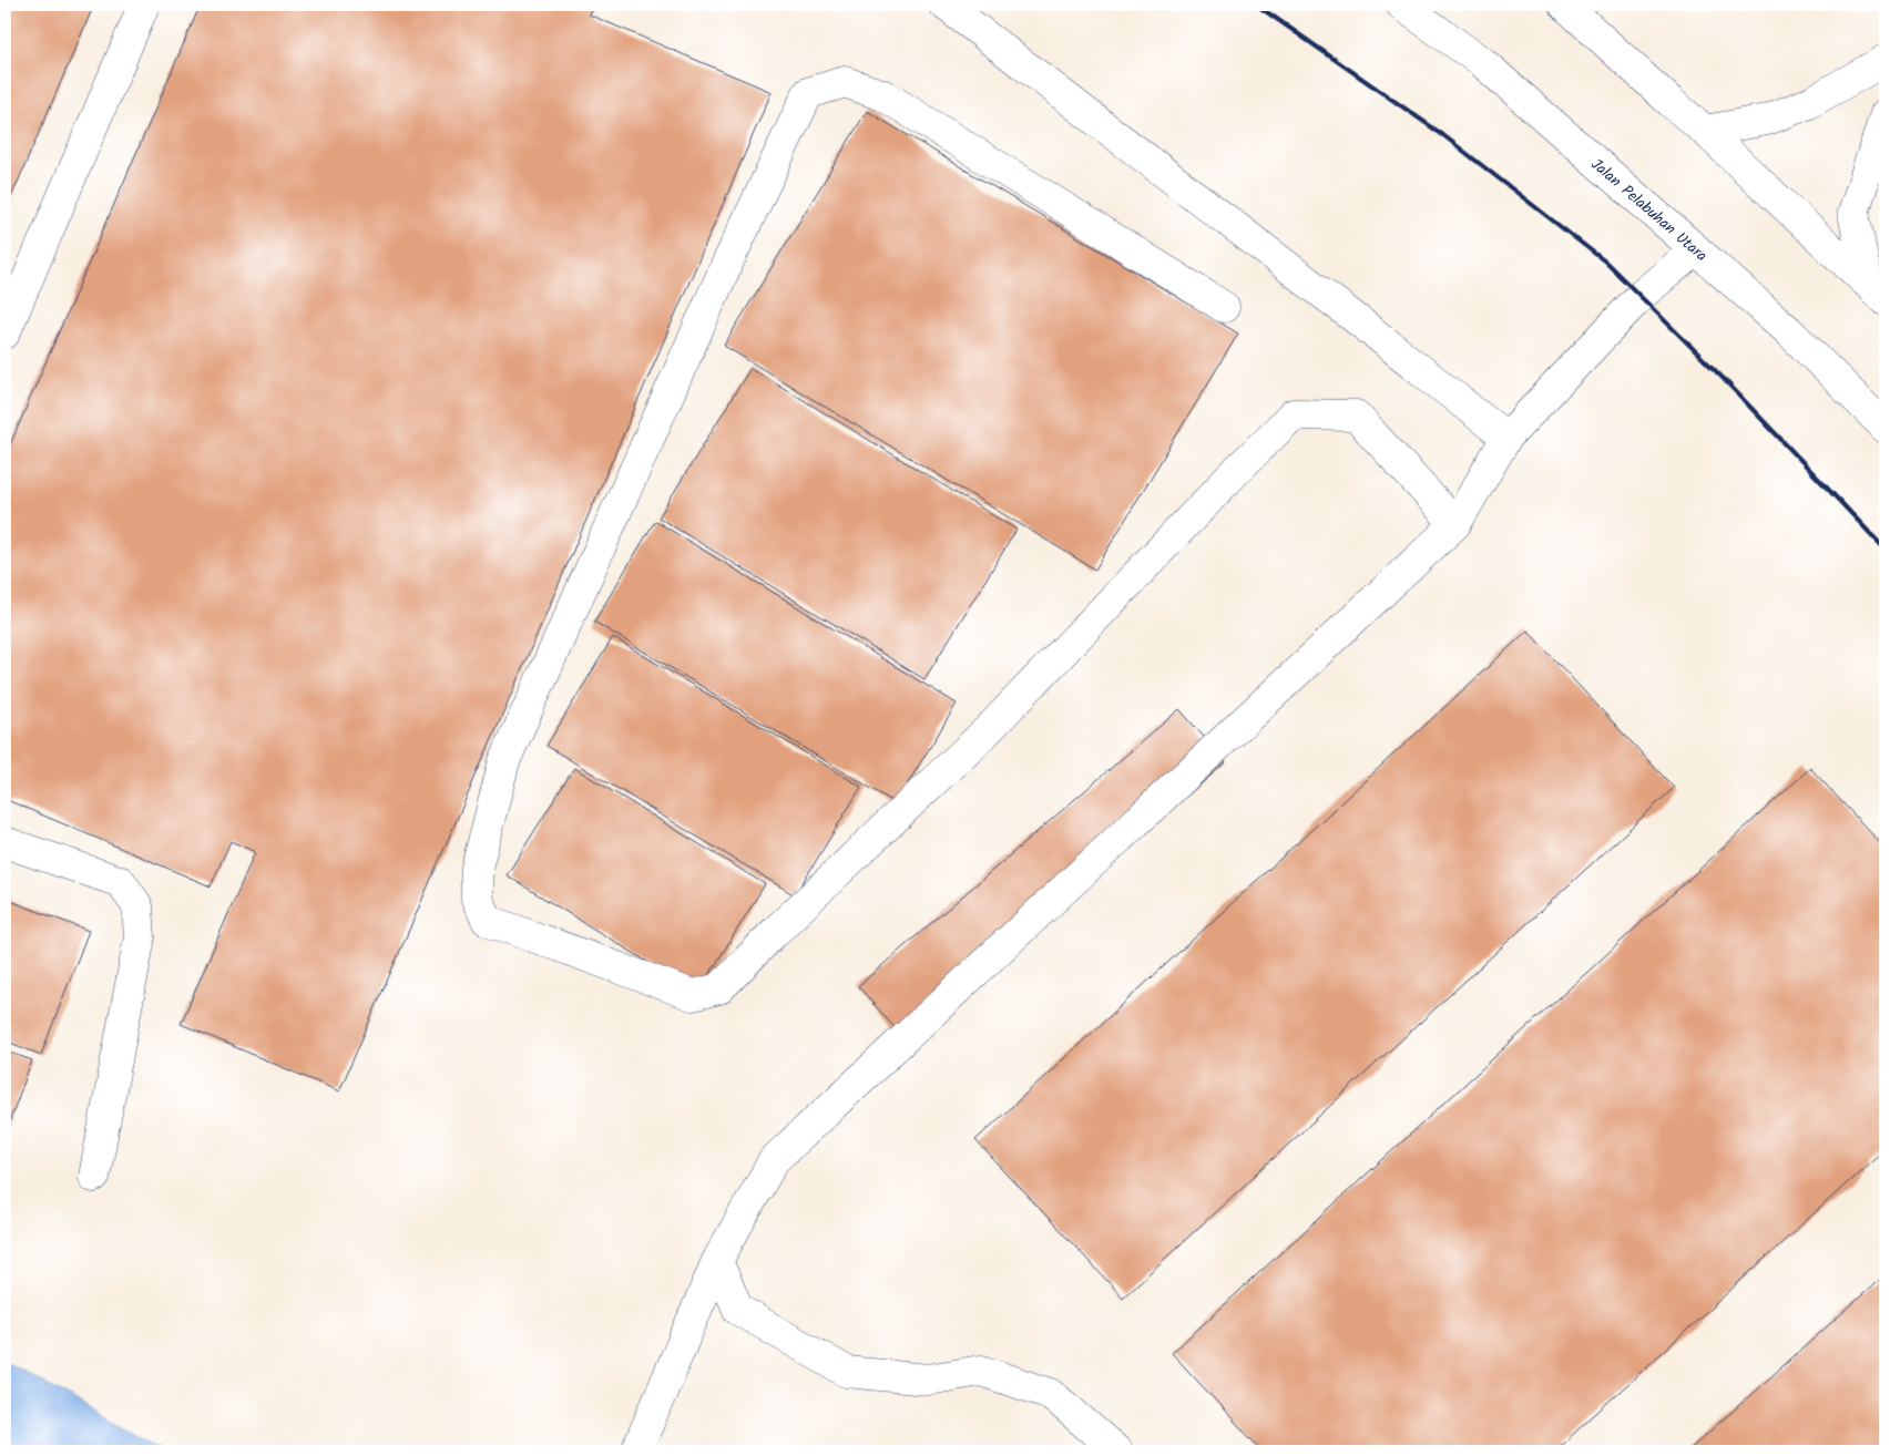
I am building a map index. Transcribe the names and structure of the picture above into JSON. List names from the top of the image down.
{
  "streets": {
    "main road": ["Jalan Pelabuhan Utara"]
  }
}
